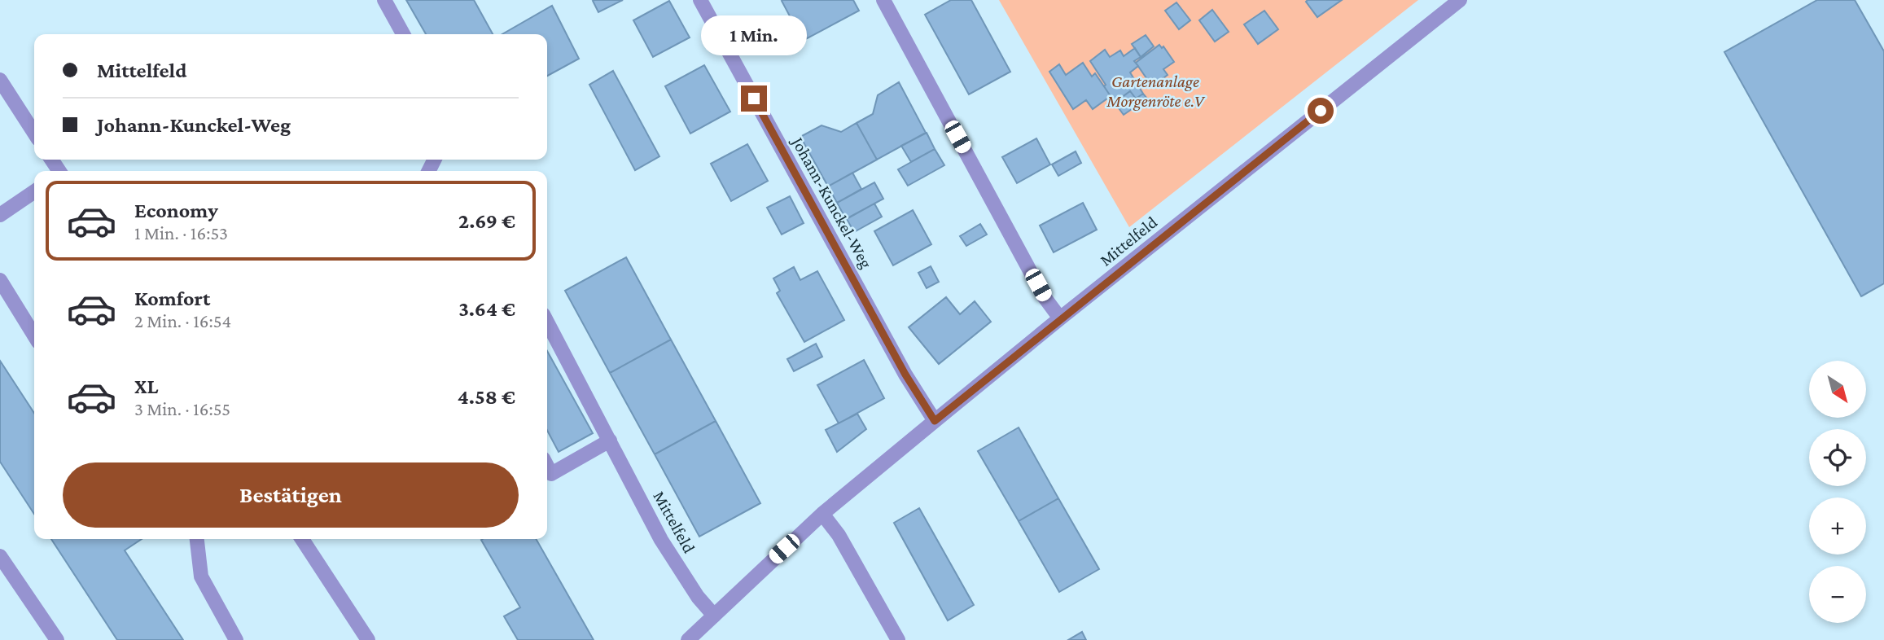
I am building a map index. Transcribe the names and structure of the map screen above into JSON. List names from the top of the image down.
{
  "streets": {
    "street": ["Johann-Kunckel-Weg", "Mittelfeld"]
  },
  "crossings": [
    ["Johann-Kunckel-Weg", "Mittelfeld"]
  ],
  "parks": ["Gartenanlage Morgenröte e.V"],
  "north": "bottom right",
  "page": {
    "bubble": "1 Min.",
    "banner": ["Mittelfeld", "Johann-Kunckel-Weg"],
    "list": [
      {
        "name": "Economy",
        "note": "1 Min. · 16:53",
        "value": "2.69 €"
      },
      {
        "name": "Komfort",
        "note": "2 Min. · 16:54",
        "value": "3.64 €"
      },
      {
        "name": "XL",
        "note": "3 Min. · 16:55",
        "value": "4.58 €"
      }
    ],
    "map_buttons": ["+", "−"],
    "buttons": "Bestätigen"
  }
}
